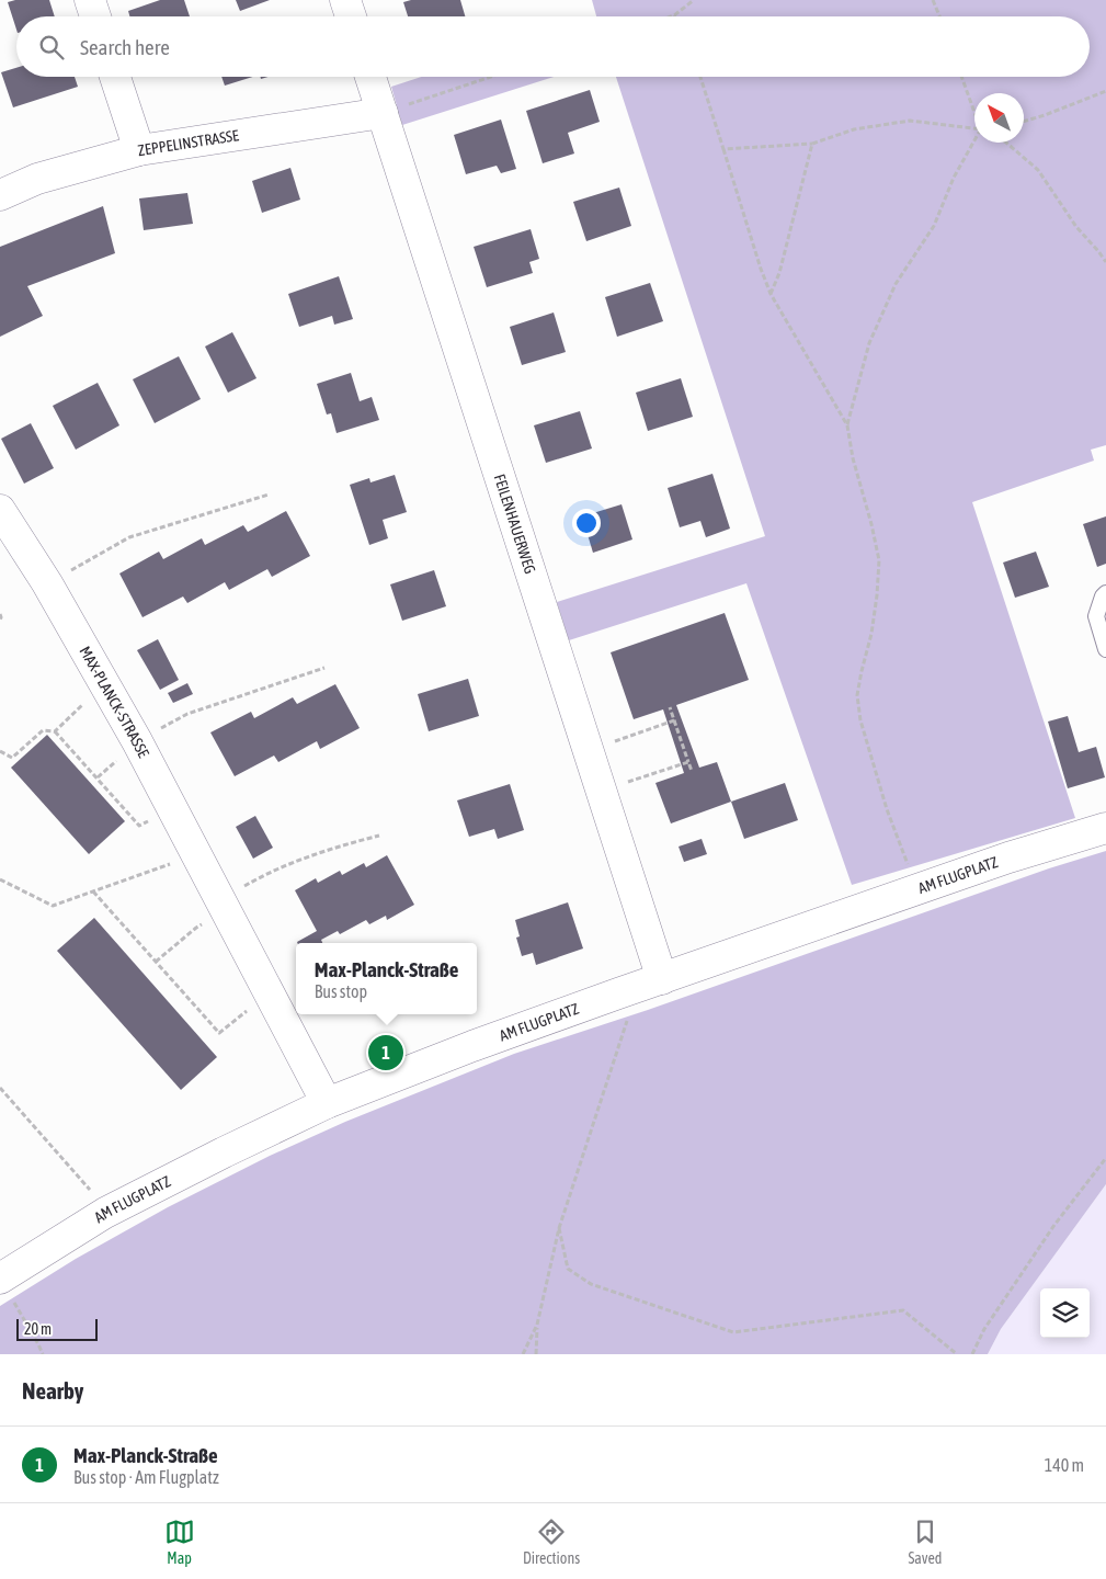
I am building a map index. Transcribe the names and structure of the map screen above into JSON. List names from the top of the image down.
{
  "streets": {
    "street": [
      "ZEPPELINSTRASSE",
      "FEILENHAUERWEG",
      "MAX-PLANCK-STRASSE",
      "AM FLUGPLATZ"
    ]
  },
  "crossings": [
    ["ZEPPELINSTRASSE", "FEILENHAUERWEG"],
    ["FEILENHAUERWEG", "AM FLUGPLATZ"],
    ["MAX-PLANCK-STRASSE", "AM FLUGPLATZ"]
  ],
  "scale_bar": "20 m",
  "north": "top left",
  "page": {
    "search": "Search here",
    "popup": ["Max-Planck-Straße", "Bus stop"],
    "pins": "1",
    "scale": "20 m",
    "heading": "Nearby",
    "list": [
      {
        "mark": "1",
        "name": "Max-Planck-Straße",
        "note": "Bus stop · Am Flugplatz",
        "value": "140 m"
      }
    ],
    "nav": ["Map", "Directions", "Saved"]
  }
}
